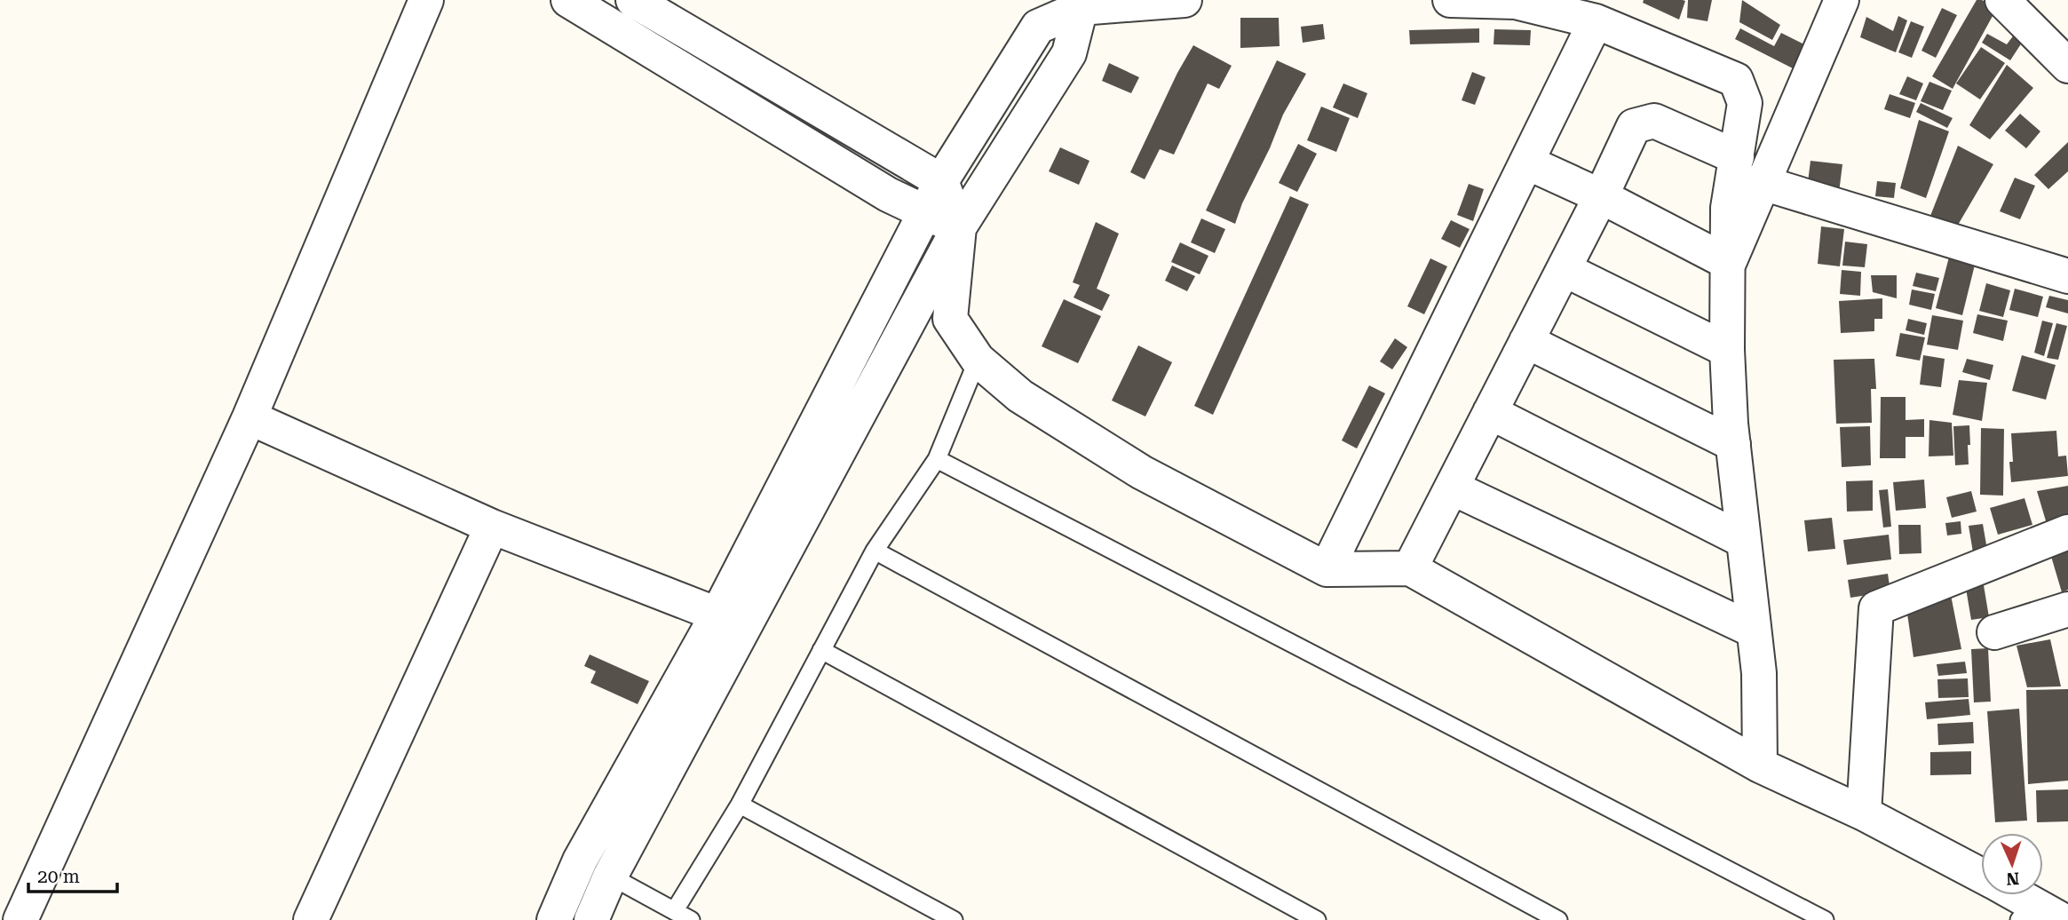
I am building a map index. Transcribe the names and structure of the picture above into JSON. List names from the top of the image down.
{
  "scale_bar": "20 m",
  "north": "bottom"
}
